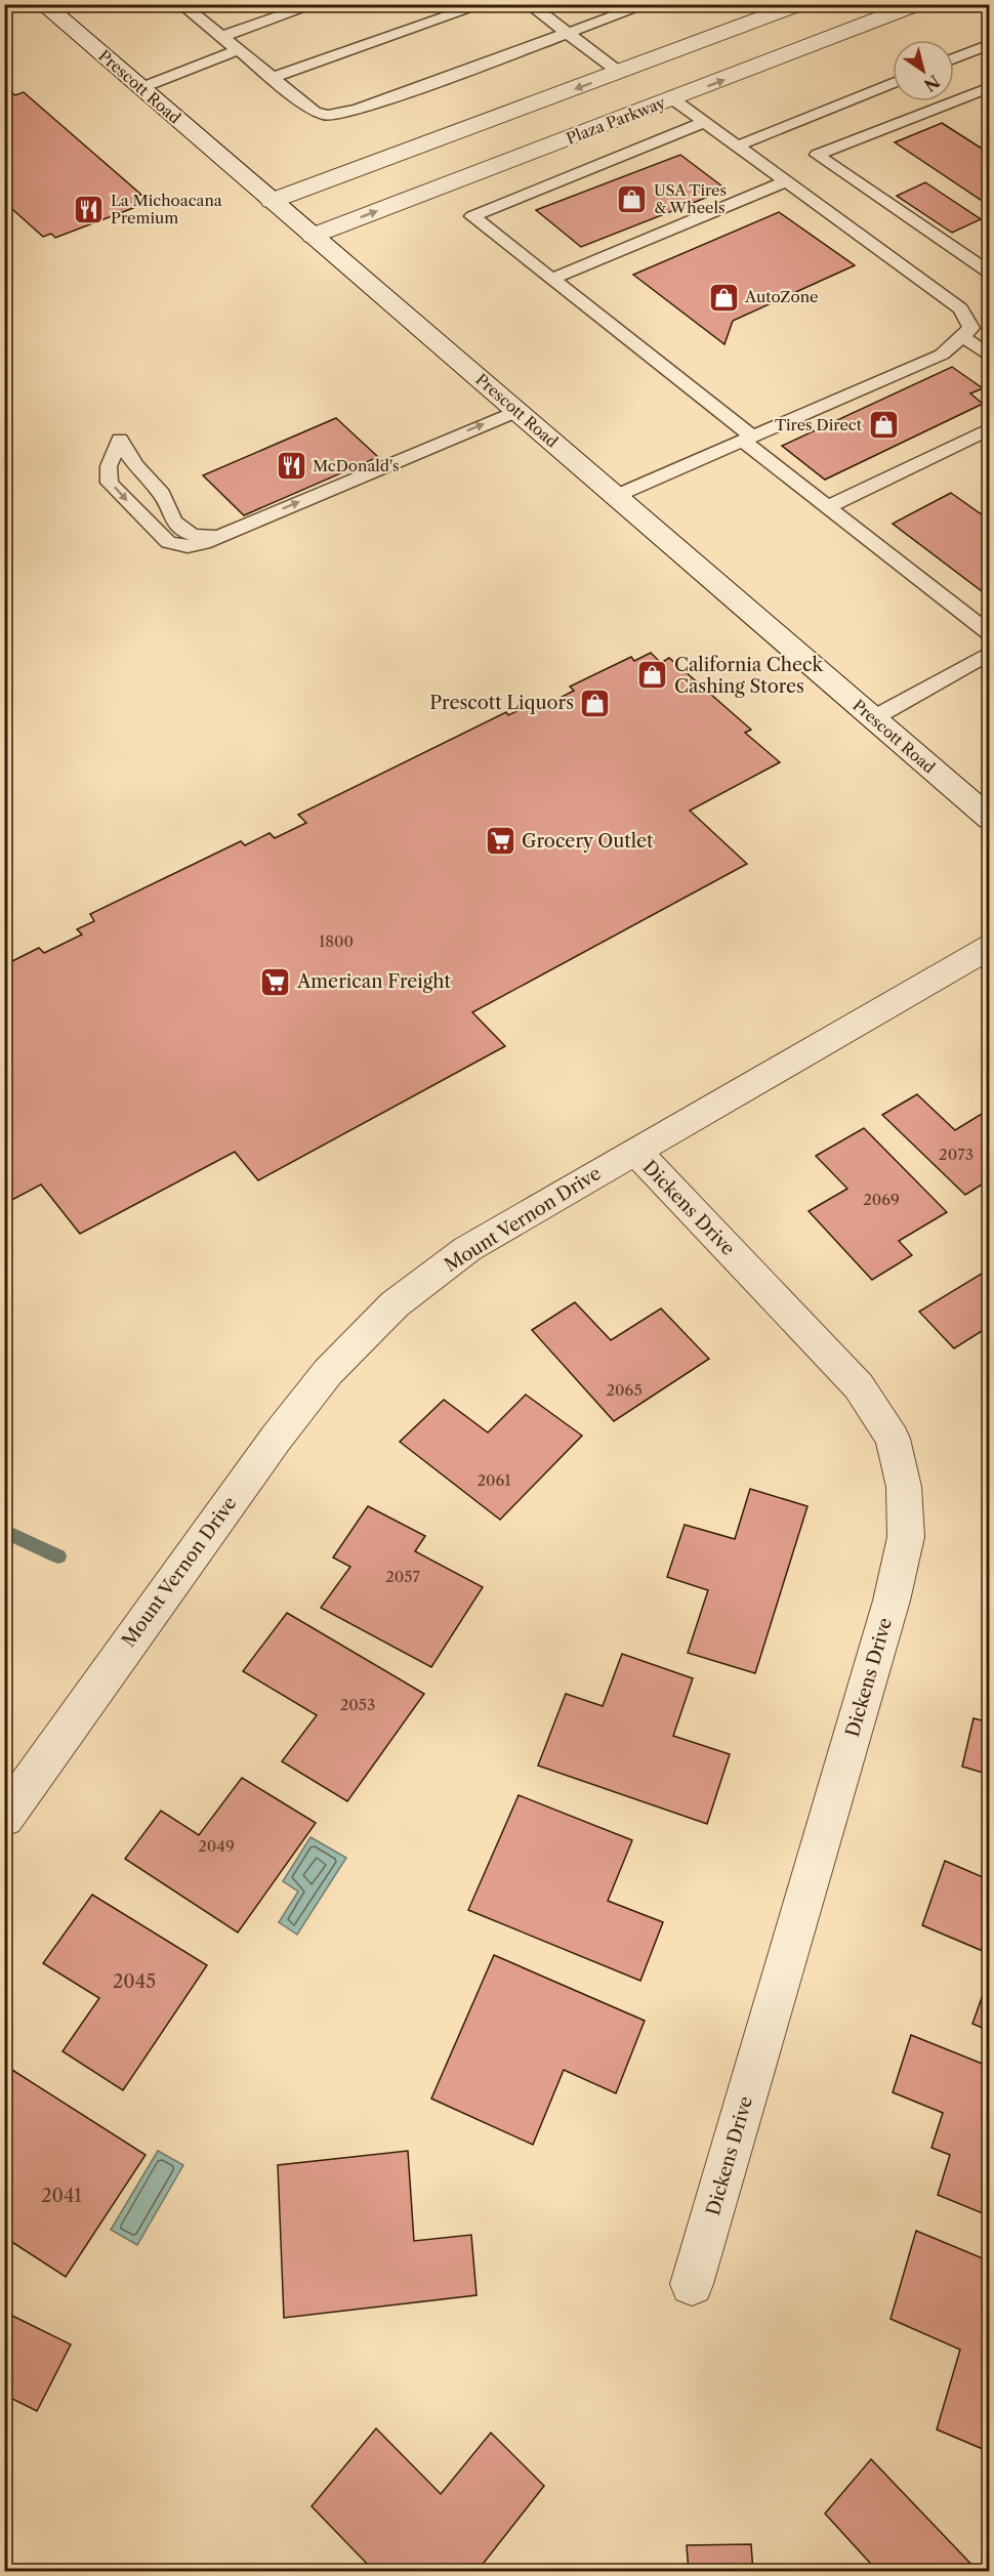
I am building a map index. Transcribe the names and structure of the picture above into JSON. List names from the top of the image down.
{
  "streets": {
    "street": [
      "Prescott Road",
      "Plaza Parkway",
      "Dickens Drive",
      "Mount Vernon Drive"
    ]
  },
  "crossings": [
    ["Prescott Road", "Plaza Parkway"],
    ["Dickens Drive", "Mount Vernon Drive"]
  ],
  "places": {
    "shop": [
      "USA Tires & Wheels",
      "AutoZone",
      "Tires Direct",
      "California Check Cashing Stores",
      "Prescott Liquors"
    ],
    "restaurant": ["La Michoacana Premium", "McDonald's"],
    "supermarket": ["Grocery Outlet", "American Freight"]
  },
  "house_numbers": [
    "1800",
    "2073",
    "2069",
    "2065",
    "2061",
    "2057",
    "2053",
    "2049",
    "2045",
    "2041"
  ],
  "north": "bottom right"
}
